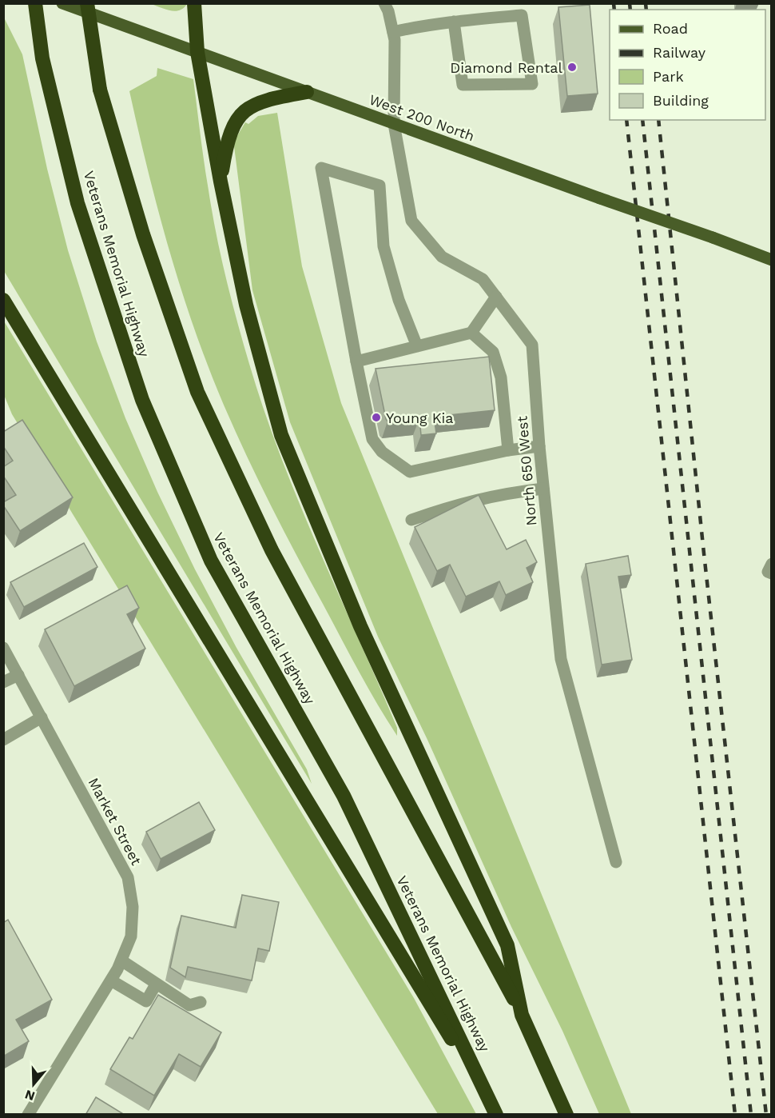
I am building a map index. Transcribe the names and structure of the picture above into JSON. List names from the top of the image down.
{
  "streets": {
    "highway": ["Veterans Memorial Highway"],
    "main road": ["West 200 North"],
    "street": ["North 650 West", "Market Street"]
  },
  "crossings": [
    ["West 200 North", "North 650 West"]
  ],
  "places": ["Diamond Rental", "Young Kia"],
  "legend": [
    "Road",
    "Railway",
    "Park",
    "Building"
  ],
  "north": "bottom"
}
